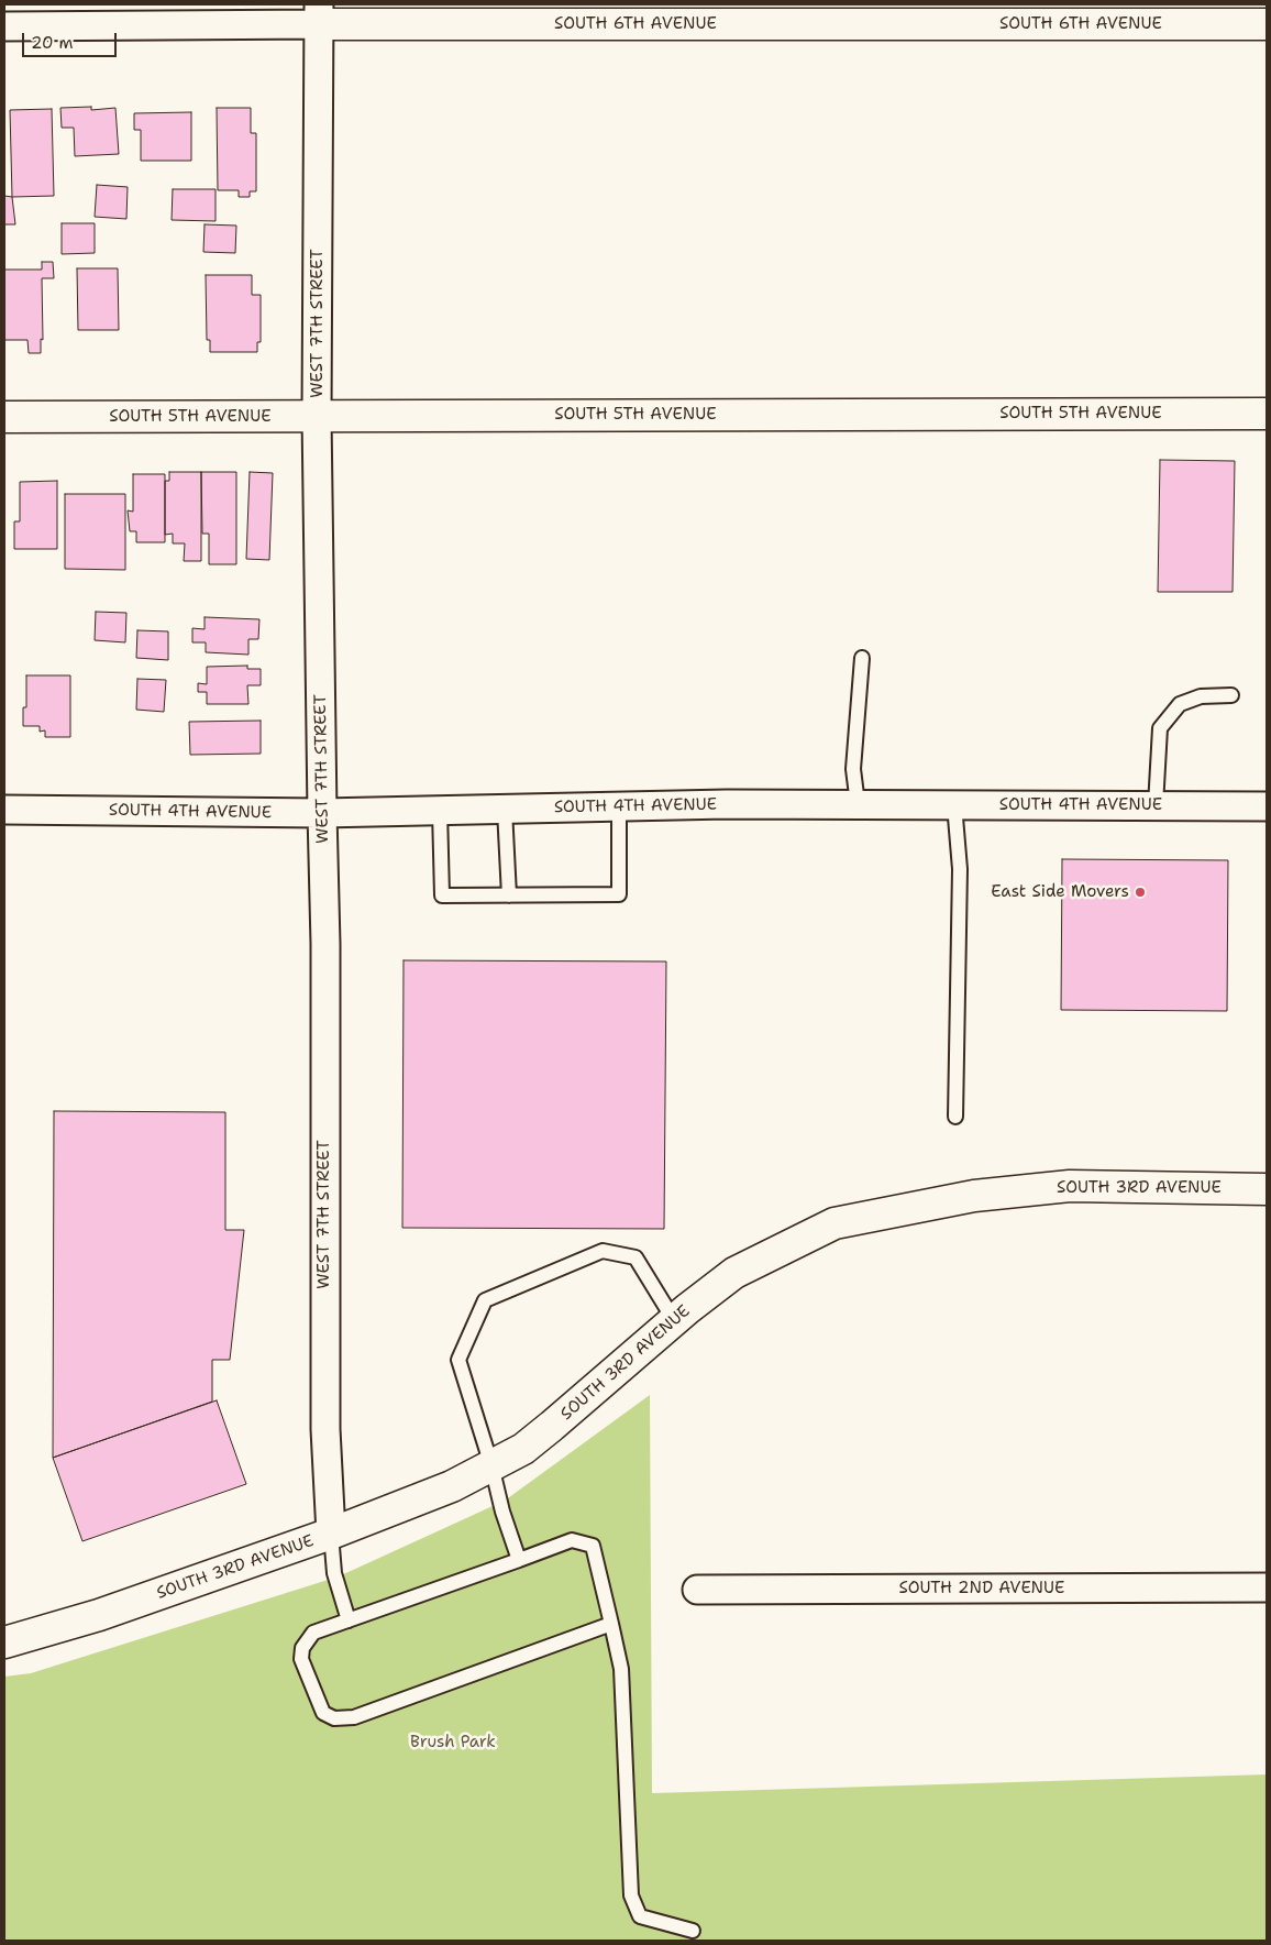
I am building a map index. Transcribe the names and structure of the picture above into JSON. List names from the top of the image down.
{
  "streets": {
    "street": [
      "SOUTH 6TH AVENUE",
      "WEST 7TH STREET",
      "SOUTH 5TH AVENUE",
      "SOUTH 4TH AVENUE",
      "SOUTH 3RD AVENUE",
      "SOUTH 2ND AVENUE"
    ]
  },
  "crossings": [
    ["SOUTH 6TH AVENUE", "WEST 7TH STREET"],
    ["WEST 7TH STREET", "SOUTH 5TH AVENUE"],
    ["WEST 7TH STREET", "SOUTH 4TH AVENUE"],
    ["WEST 7TH STREET", "SOUTH 3RD AVENUE"]
  ],
  "parks": ["Brush Park"],
  "places": ["East Side Movers"],
  "scale_bar": "20 m"
}
